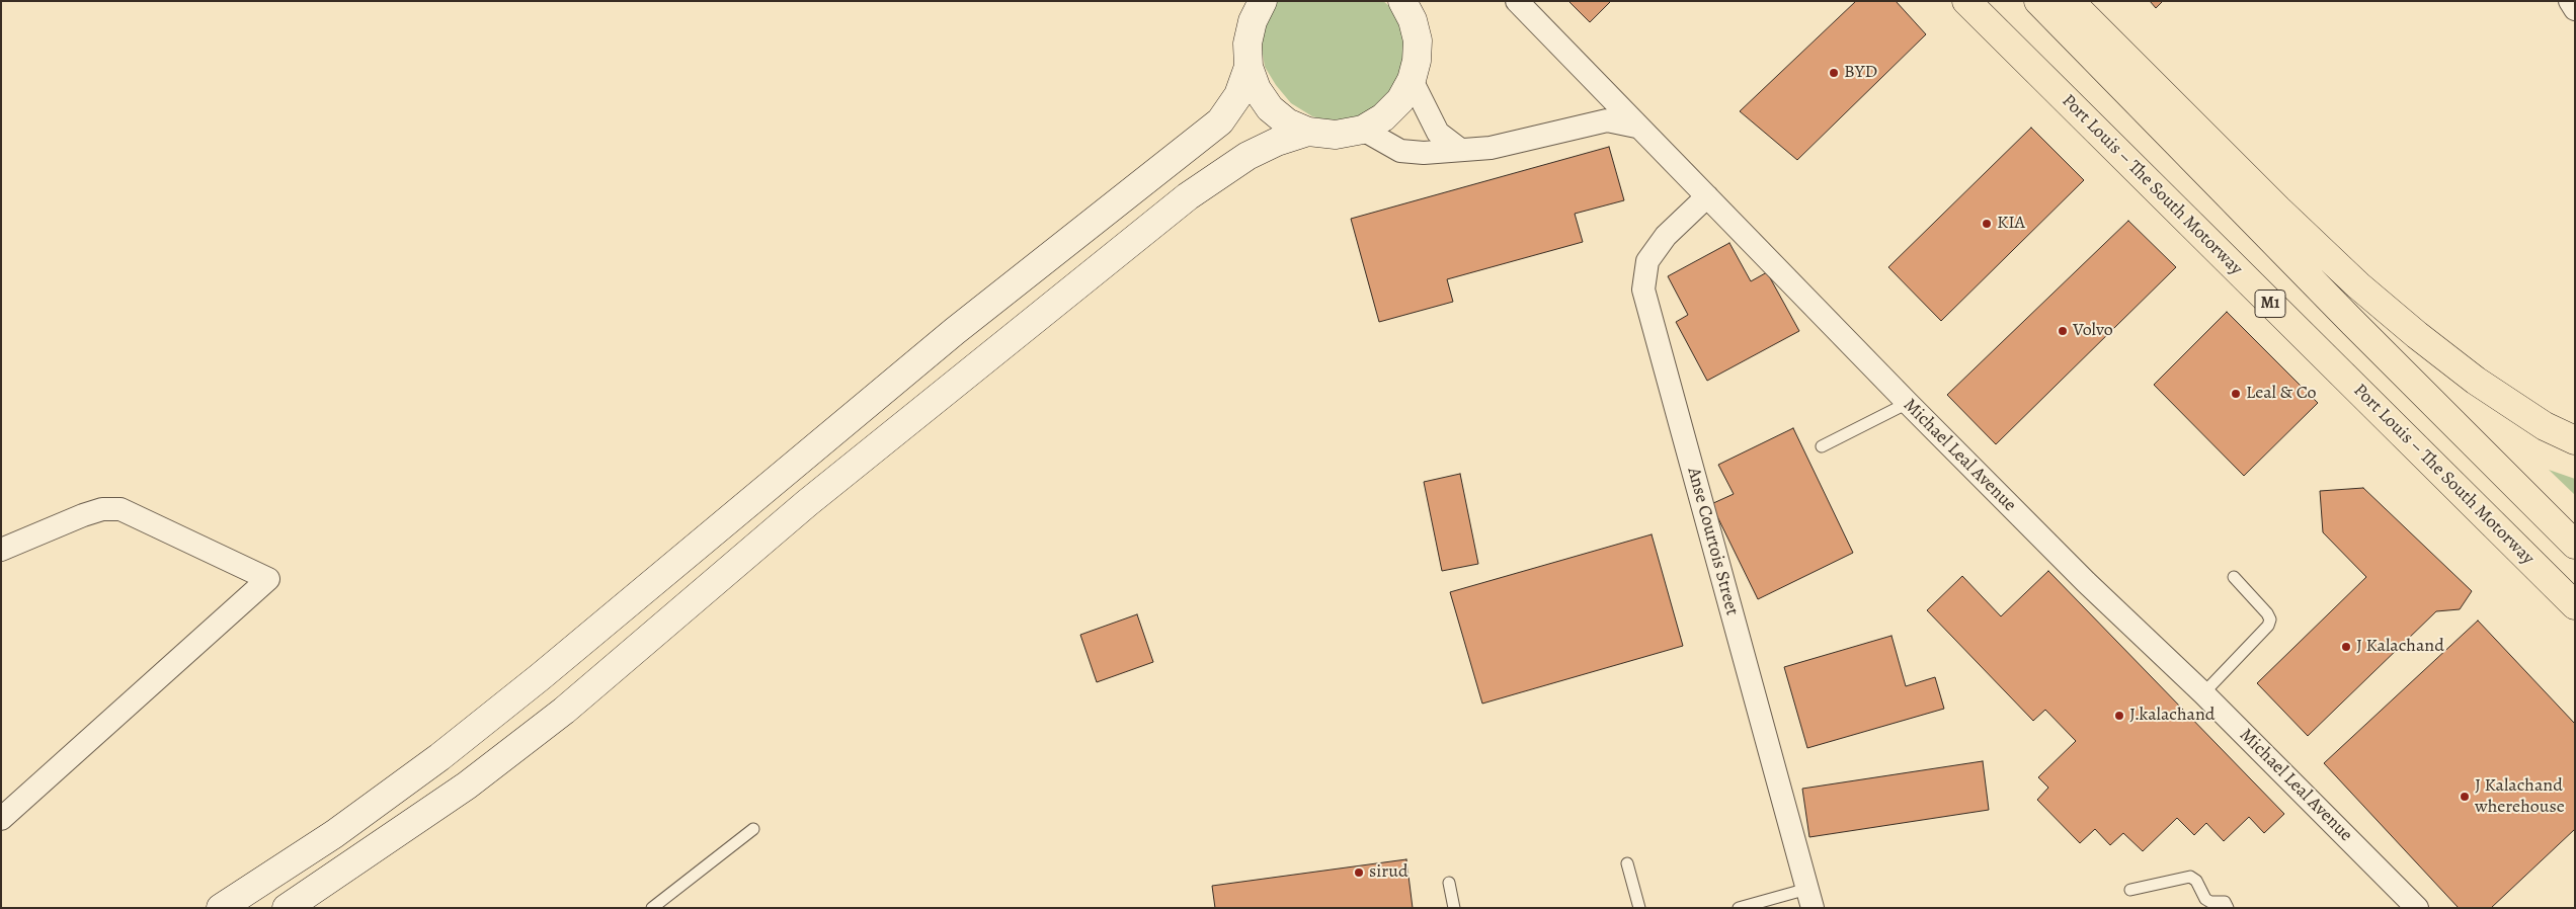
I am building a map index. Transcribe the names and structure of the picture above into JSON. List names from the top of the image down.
{
  "streets": {
    "highway": ["Port Louis – The South Motorway", "M1"],
    "street": ["Michael Leal Avenue", "Anse Courtois Street"]
  },
  "crossings": [
    ["Michael Leal Avenue", "Anse Courtois Street"]
  ],
  "places": [
    "BYD",
    "KIA",
    "Volvo",
    "Leal & Co",
    "J Kalachand",
    "J.kalachand",
    "J Kalachand wherehouse",
    "sirud"
  ]
}
